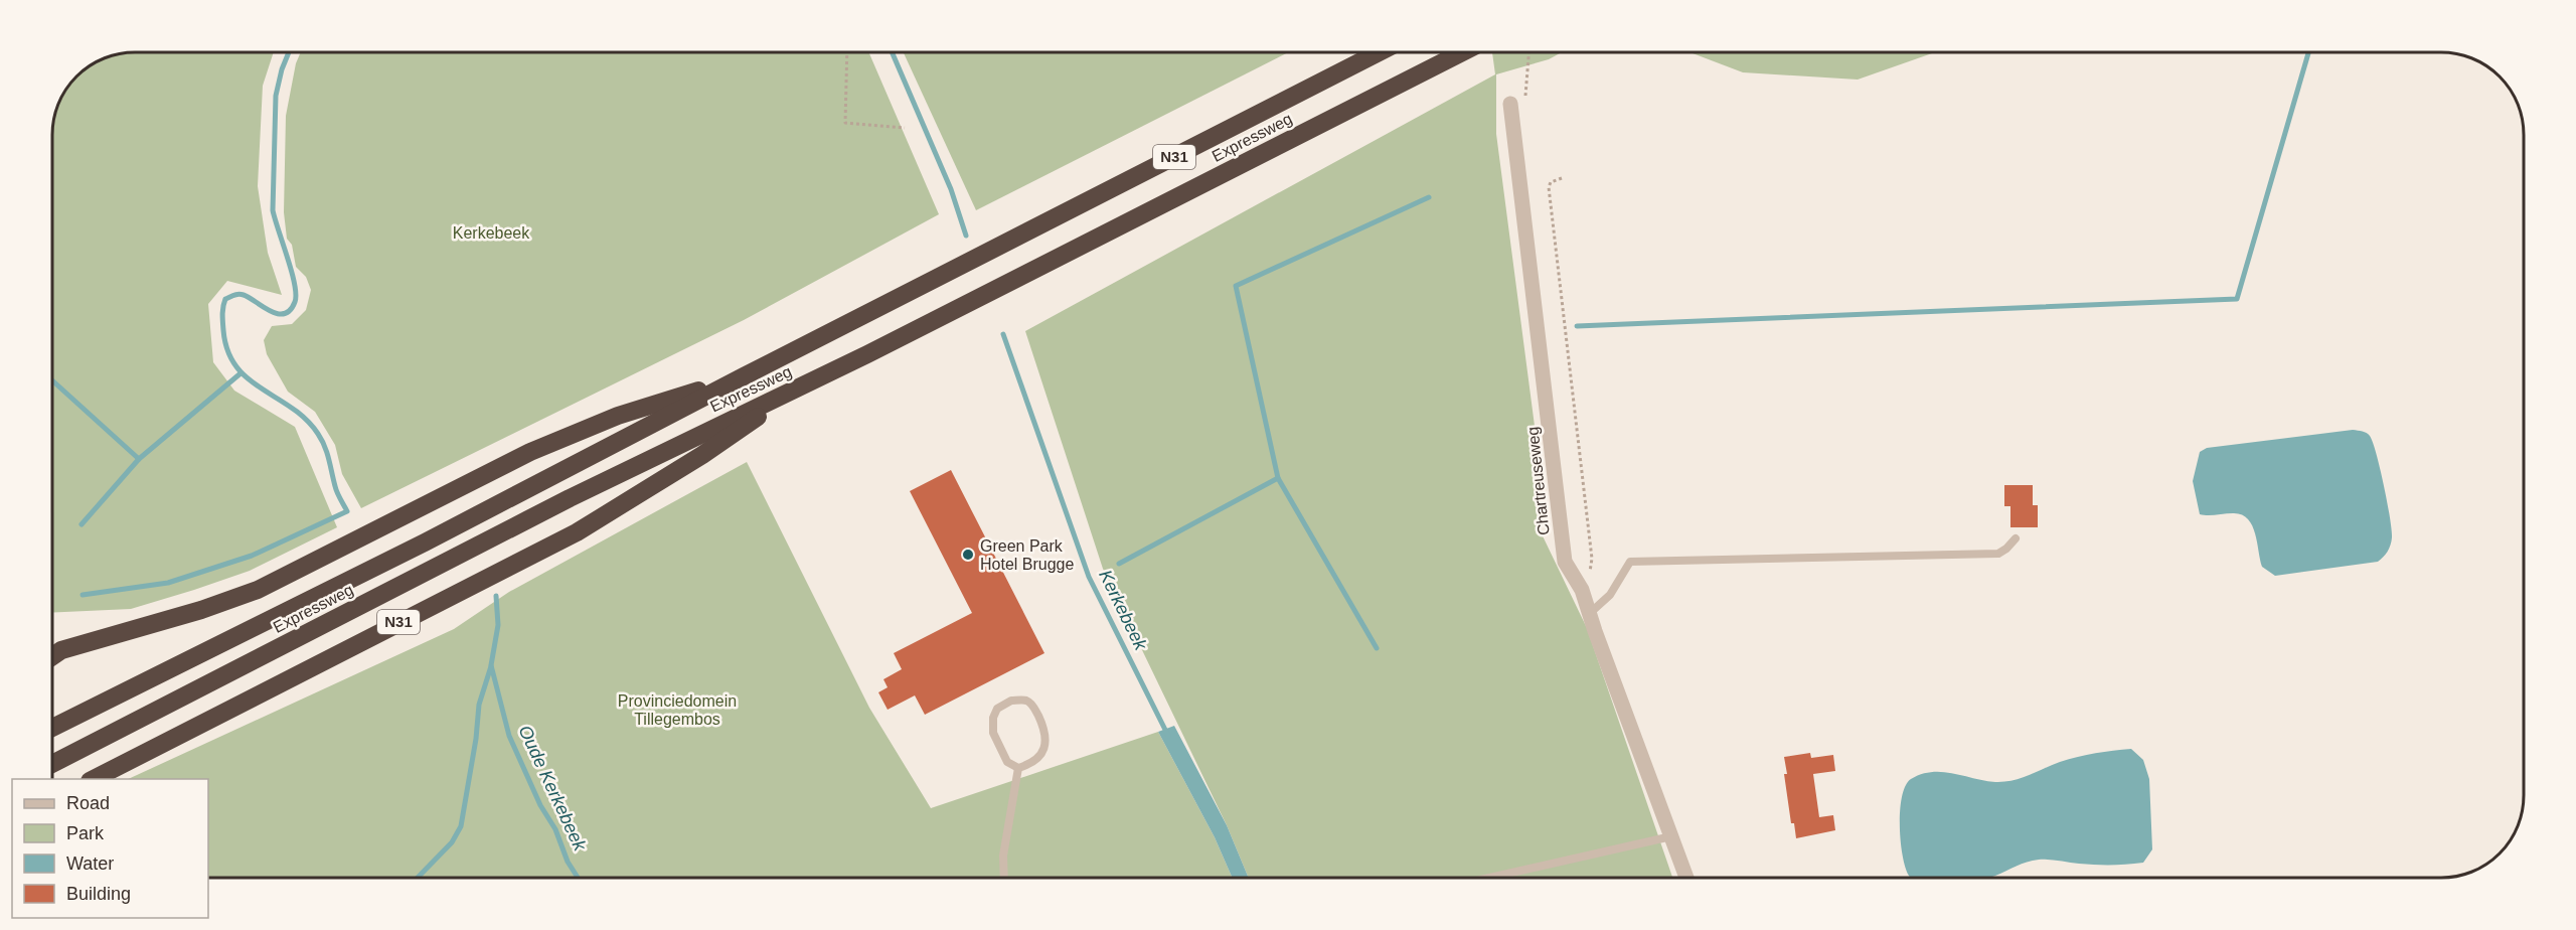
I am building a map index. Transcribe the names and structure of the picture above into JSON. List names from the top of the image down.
{
  "streets": {
    "highway": ["Expressweg", "N31"],
    "street": ["Chartreuseweg"]
  },
  "crossings": [
    ["Expressweg", "N31"]
  ],
  "water": ["Kerkebeek", "Oude Kerkebeek"],
  "parks": ["Kerkebeek", "Provinciedomein Tillegembos"],
  "places": ["Green Park Hotel Brugge"],
  "legend": [
    "Road",
    "Park",
    "Water",
    "Building"
  ]
}
